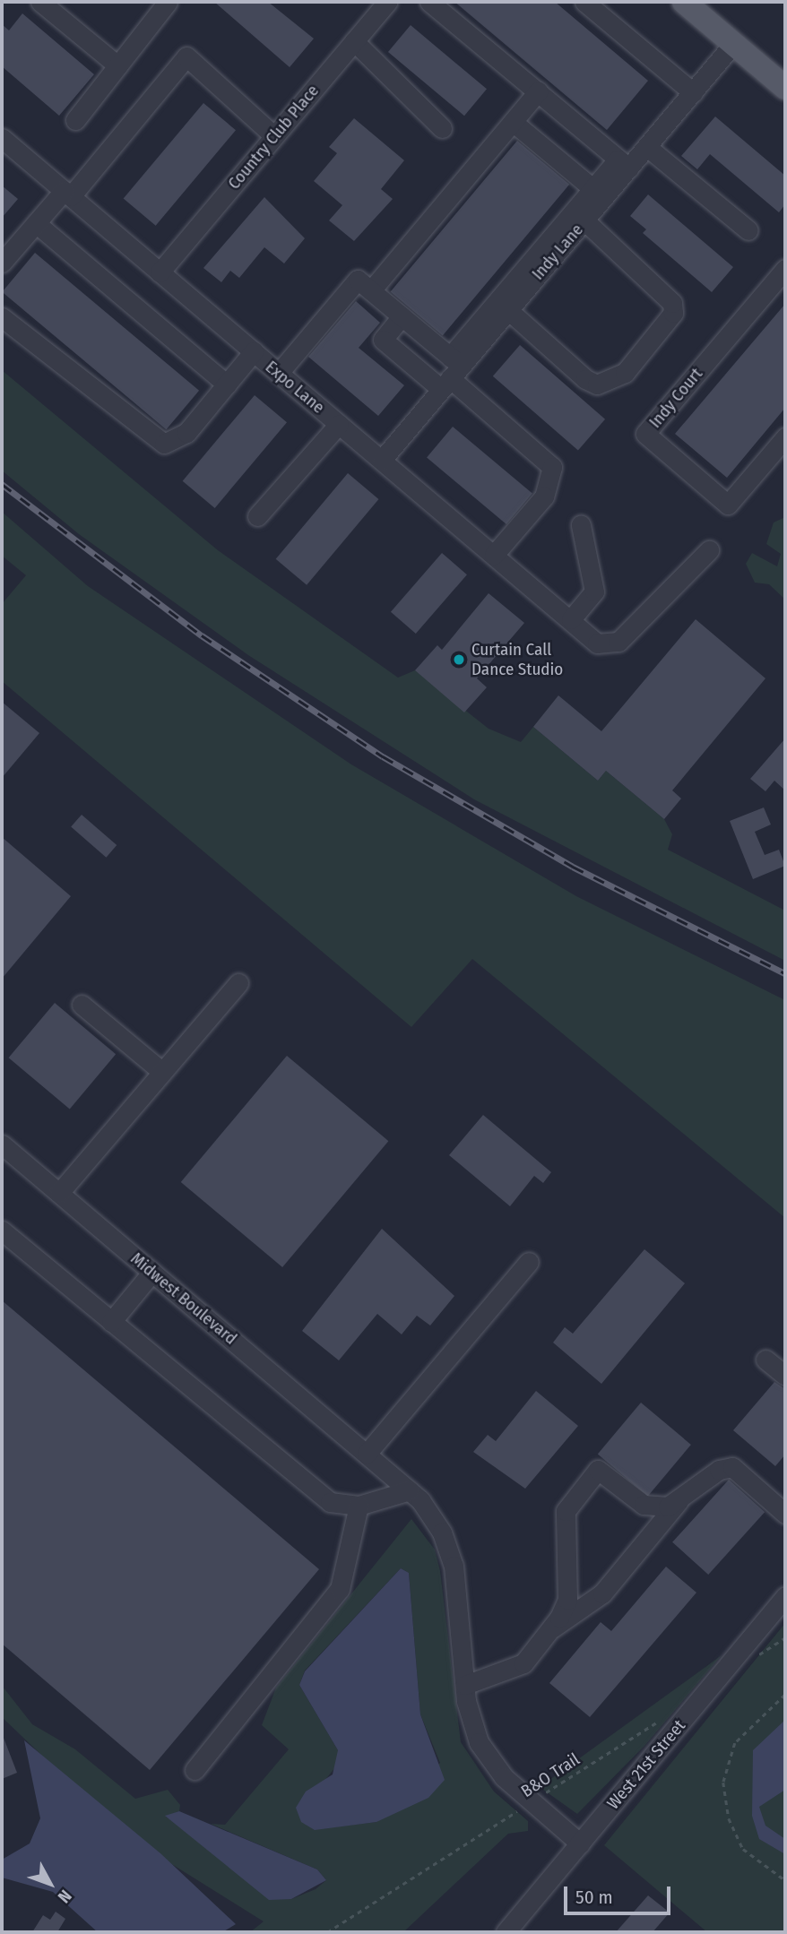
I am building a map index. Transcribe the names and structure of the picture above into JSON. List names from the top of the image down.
{
  "streets": {
    "street": [
      "Country Club Place",
      "Indy Lane",
      "Expo Lane",
      "Indy Court",
      "Midwest Boulevard",
      "West 21st Street"
    ],
    "path": ["B&O Trail"]
  },
  "crossings": [
    ["Country Club Place", "Expo Lane"],
    ["Indy Lane", "Expo Lane"],
    ["Midwest Boulevard", "West 21st Street"],
    ["Midwest Boulevard", "B&O Trail"]
  ],
  "places": ["Curtain Call Dance Studio"],
  "scale_bar": "50 m",
  "north": "bottom right"
}
